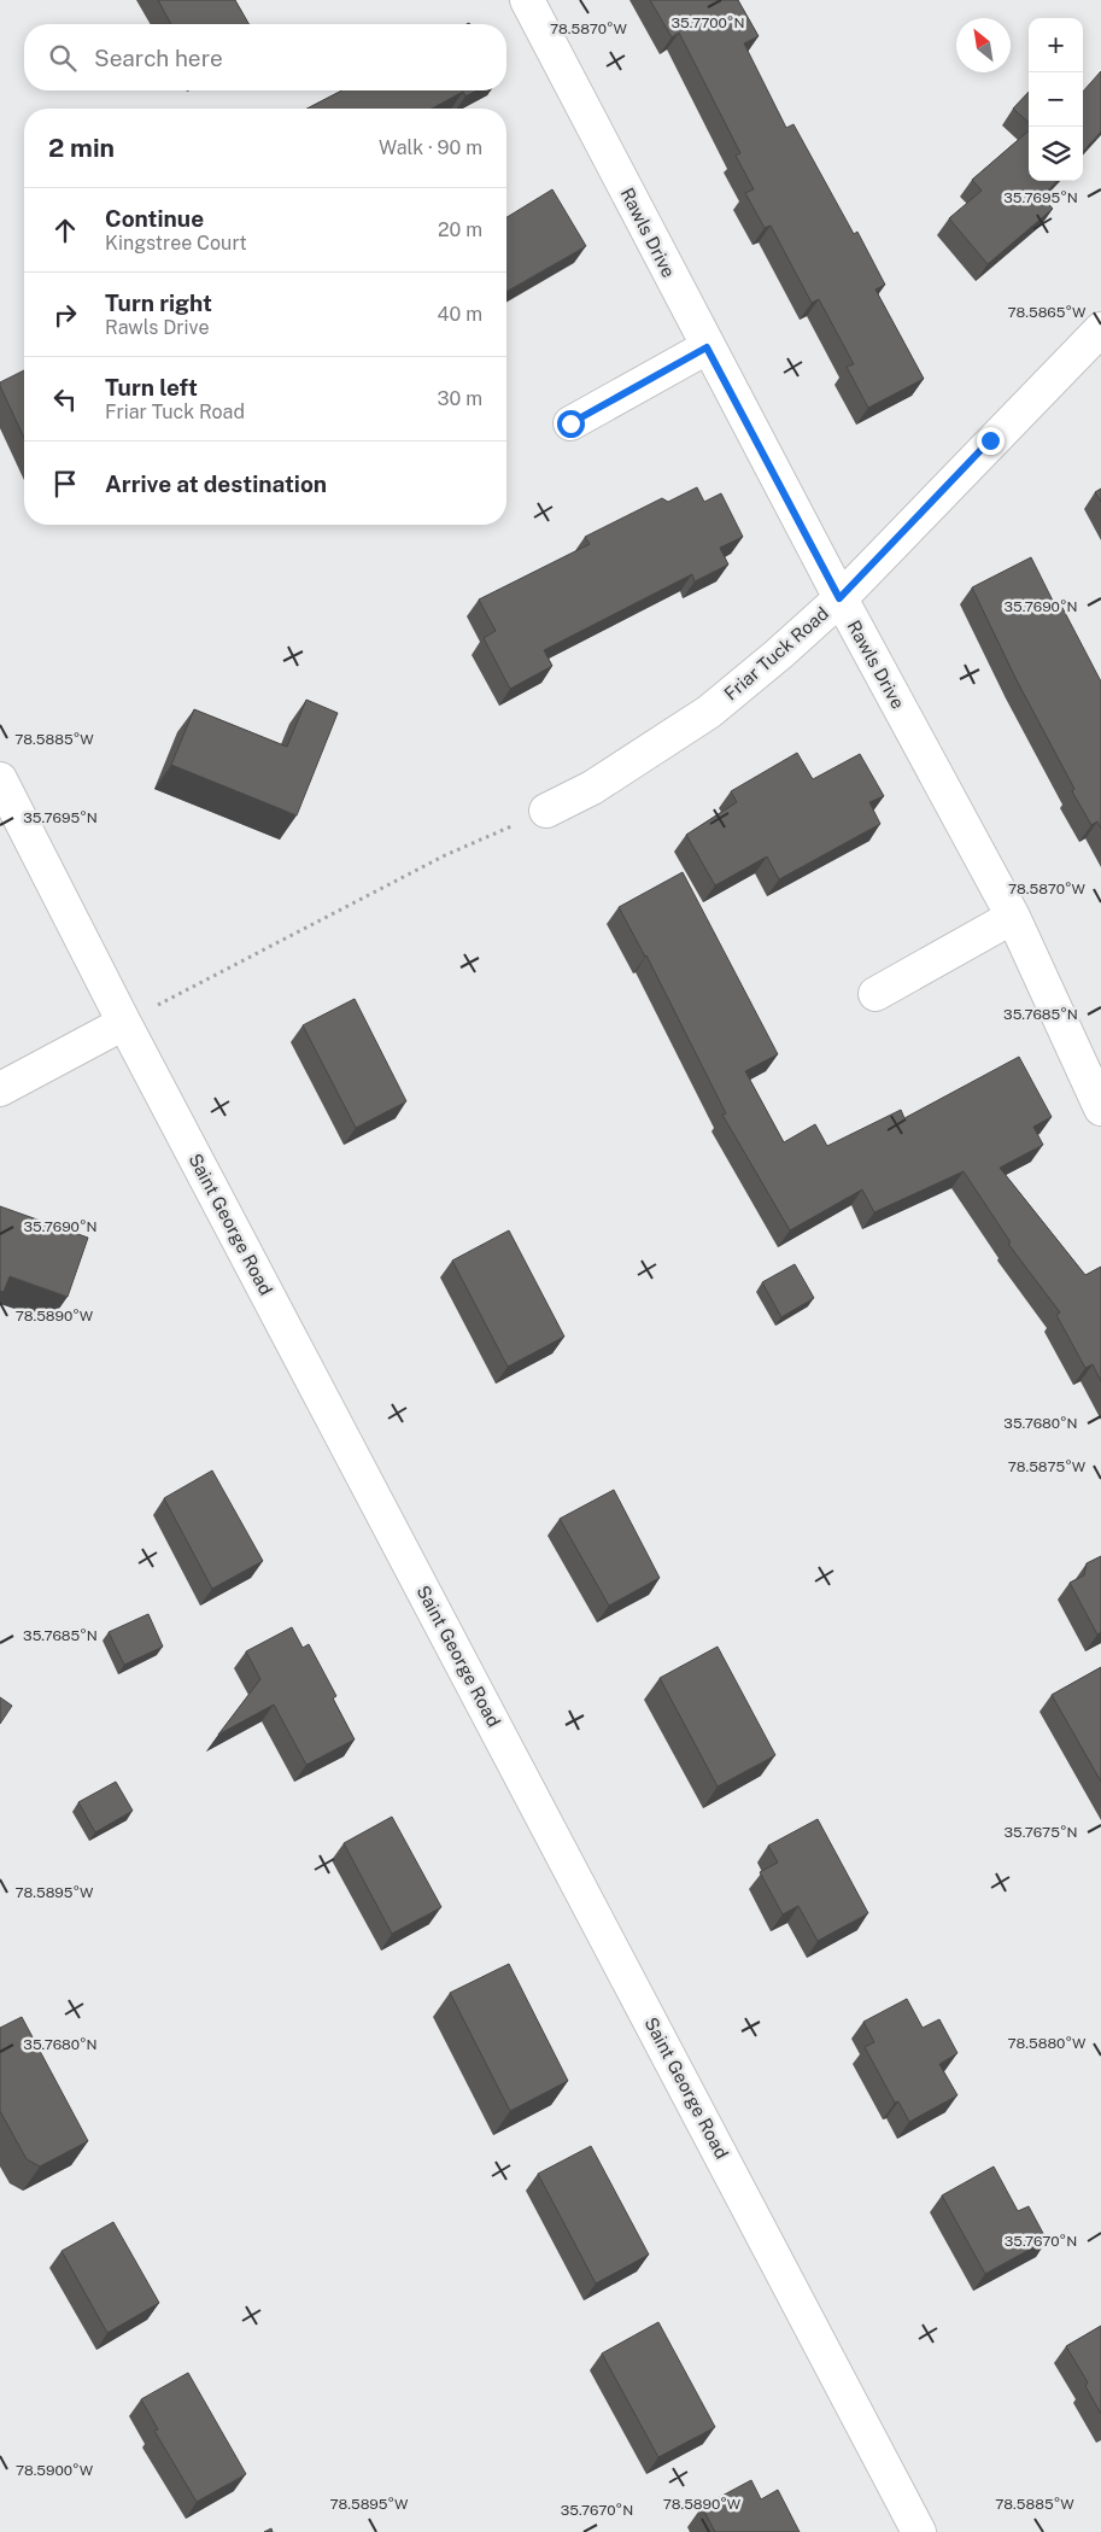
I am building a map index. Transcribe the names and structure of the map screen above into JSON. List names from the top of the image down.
{
  "streets": {
    "street": ["Rawls Drive", "Friar Tuck Road", "Saint George Road"]
  },
  "crossings": [
    ["Rawls Drive", "Friar Tuck Road"]
  ],
  "north": "top left",
  "page": {
    "map_buttons": ["+", "−"],
    "search": "Search here",
    "heading": ["2 min", "Walk · 90 m"],
    "list": [
      ["Continue", "Kingstree Court", "20 m"],
      ["Turn right", "Rawls Drive", "40 m"],
      ["Turn left", "Friar Tuck Road", "30 m"],
      "Arrive at destination"
    ]
  },
  "coordinates": [
    "35.7700°N",
    "78.5870°W",
    "35.7695°N",
    "78.5865°W",
    "35.7690°N",
    "78.5885°W",
    "35.7685°N",
    "78.5890°W",
    "35.7680°N",
    "78.5875°W",
    "35.7675°N",
    "78.5895°W",
    "78.5880°W",
    "35.7670°N",
    "78.5900°W"
  ]
}
